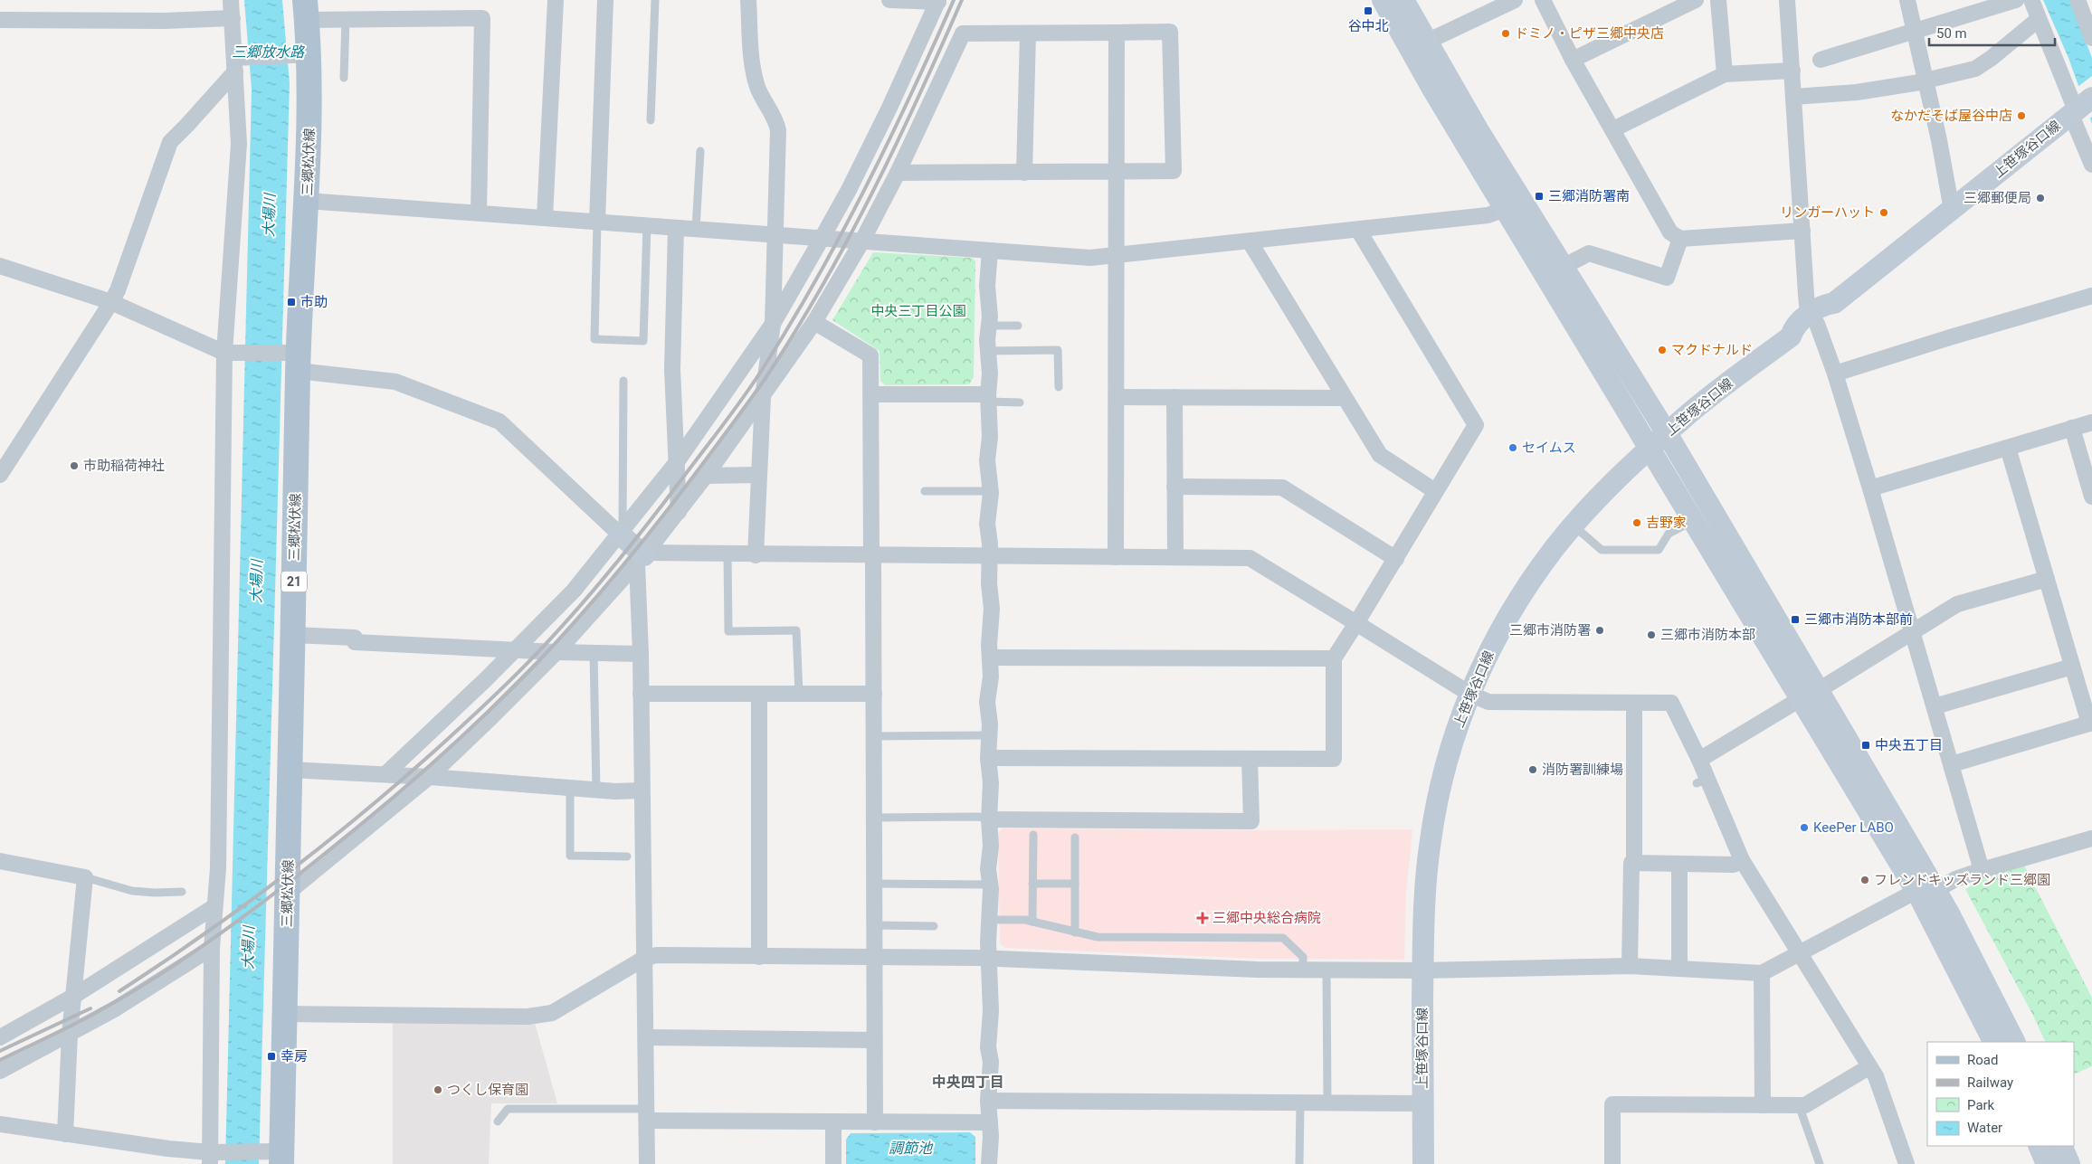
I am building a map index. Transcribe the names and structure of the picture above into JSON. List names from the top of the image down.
{
  "streets": {
    "main road": ["三郷松伏線", "21"],
    "street": ["上笹塚谷口線"]
  },
  "districts": ["中央四丁目"],
  "water": ["三郷放水路", "大場川", "調節池"],
  "parks": ["中央三丁目公園"],
  "places": {
    "transit": [
      "谷中北",
      "三郷消防署南",
      "市助",
      "三郷市消防本部前",
      "中央五丁目",
      "幸房"
    ],
    "other": [
      "ドミノ・ピザ三郷中央店",
      "なかだそば屋谷中店",
      "三郷郵便局",
      "リンガーハット",
      "マクドナルド",
      "セイムス",
      "市助稲荷神社",
      "吉野家",
      "三郷市消防署",
      "三郷市消防本部",
      "消防署訓練場",
      "KeePer LABO",
      "フレンドキッズランド三郷園",
      "つくし保育園"
    ],
    "health": ["三郷中央総合病院"]
  },
  "legend": [
    "Road",
    "Railway",
    "Park",
    "Water"
  ],
  "scale_bar": "50 m"
}
